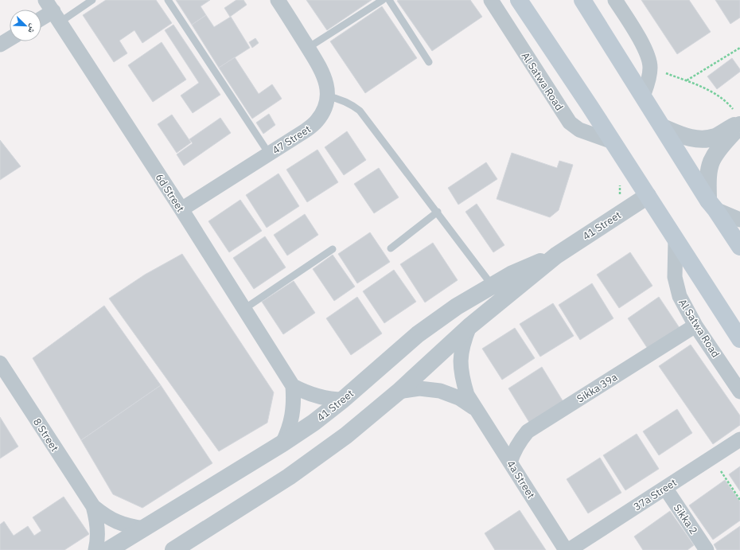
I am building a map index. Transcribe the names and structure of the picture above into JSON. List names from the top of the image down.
{
  "streets": {
    "street": [
      "Al Satwa Road",
      "47 Street",
      "6d Street",
      "41 Street",
      "Sikka 39a",
      "8 Street",
      "4a Street",
      "37a Street",
      "Sikka 2"
    ]
  },
  "crossings": [
    ["Al Satwa Road", "Sikka 39a"],
    ["47 Street", "6d Street"],
    ["6d Street", "41 Street"],
    ["41 Street", "8 Street"],
    ["41 Street", "4a Street"],
    ["Sikka 39a", "4a Street"],
    ["37a Street", "Sikka 2"]
  ],
  "north": "bottom right"
}
